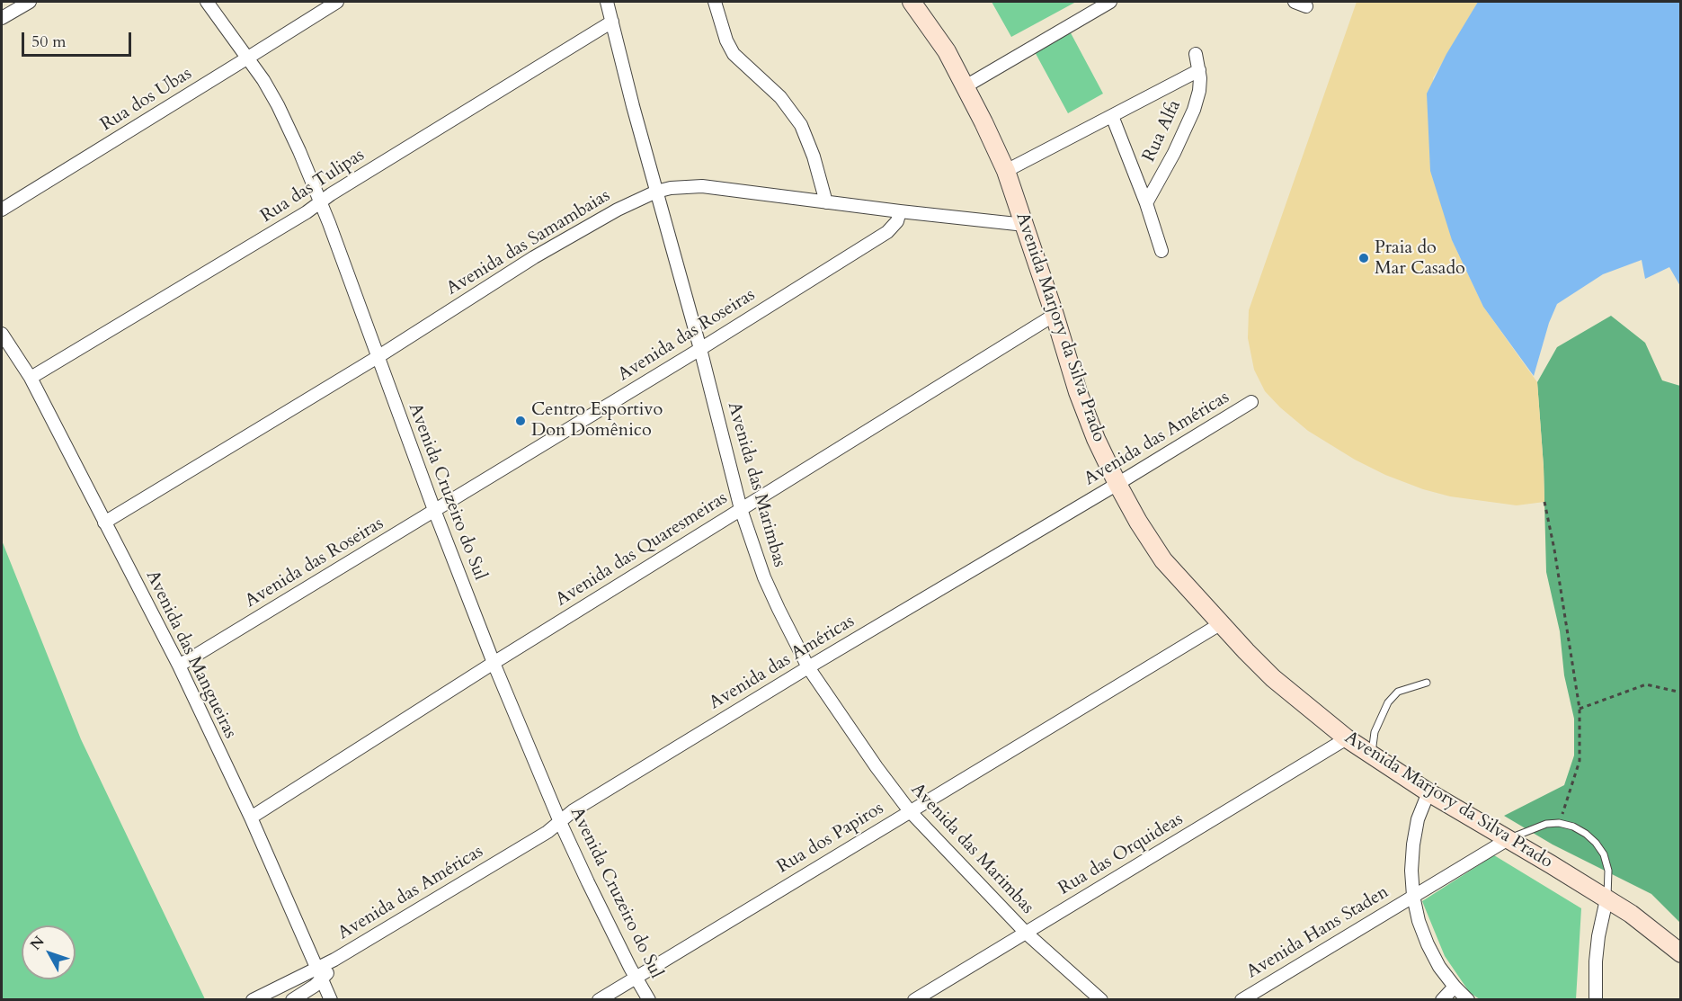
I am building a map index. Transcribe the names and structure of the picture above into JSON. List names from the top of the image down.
{
  "streets": {
    "main road": ["Avenida Marjory da Silva Prado"],
    "street": [
      "Rua dos Ubas",
      "Rua Alfa",
      "Rua das Tulipas",
      "Avenida das Samambaias",
      "Avenida das Roseiras",
      "Avenida das Américas",
      "Avenida das Marimbas",
      "Avenida Cruzeiro do Sul",
      "Avenida das Quaresmeiras",
      "Avenida das Mangueiras",
      "Rua dos Papiros",
      "Rua das Orquideas",
      "Avenida Hans Staden"
    ]
  },
  "crossings": [
    ["Rua dos Ubas", "Avenida Cruzeiro do Sul"],
    ["Rua Alfa", "Avenida Marjory da Silva Prado"],
    ["Rua das Tulipas", "Avenida das Marimbas"],
    ["Rua das Tulipas", "Avenida Cruzeiro do Sul"],
    ["Rua das Tulipas", "Avenida das Mangueiras"],
    ["Avenida das Samambaias", "Avenida Marjory da Silva Prado"],
    ["Avenida das Samambaias", "Avenida das Roseiras"],
    ["Avenida das Samambaias", "Avenida das Marimbas"],
    ["Avenida das Samambaias", "Avenida Cruzeiro do Sul"],
    ["Avenida das Samambaias", "Avenida das Mangueiras"],
    ["Avenida Marjory da Silva Prado", "Avenida das Américas"],
    ["Avenida Marjory da Silva Prado", "Avenida das Quaresmeiras"],
    ["Avenida Marjory da Silva Prado", "Rua dos Papiros"],
    ["Avenida Marjory da Silva Prado", "Rua das Orquideas"],
    ["Avenida Marjory da Silva Prado", "Avenida Hans Staden"],
    ["Avenida das Roseiras", "Avenida das Marimbas"],
    ["Avenida das Roseiras", "Avenida Cruzeiro do Sul"],
    ["Avenida das Roseiras", "Avenida das Mangueiras"],
    ["Avenida das Américas", "Avenida das Marimbas"],
    ["Avenida das Américas", "Avenida Cruzeiro do Sul"],
    ["Avenida das Américas", "Avenida das Mangueiras"],
    ["Avenida das Marimbas", "Avenida das Quaresmeiras"],
    ["Avenida das Marimbas", "Rua dos Papiros"],
    ["Avenida das Marimbas", "Rua das Orquideas"],
    ["Avenida Cruzeiro do Sul", "Avenida das Quaresmeiras"],
    ["Avenida Cruzeiro do Sul", "Rua dos Papiros"],
    ["Avenida das Quaresmeiras", "Avenida das Mangueiras"]
  ],
  "places": ["Praia do Mar Casado", "Centro Esportivo Don Domênico"],
  "scale_bar": "50 m",
  "north": "top left"
}
